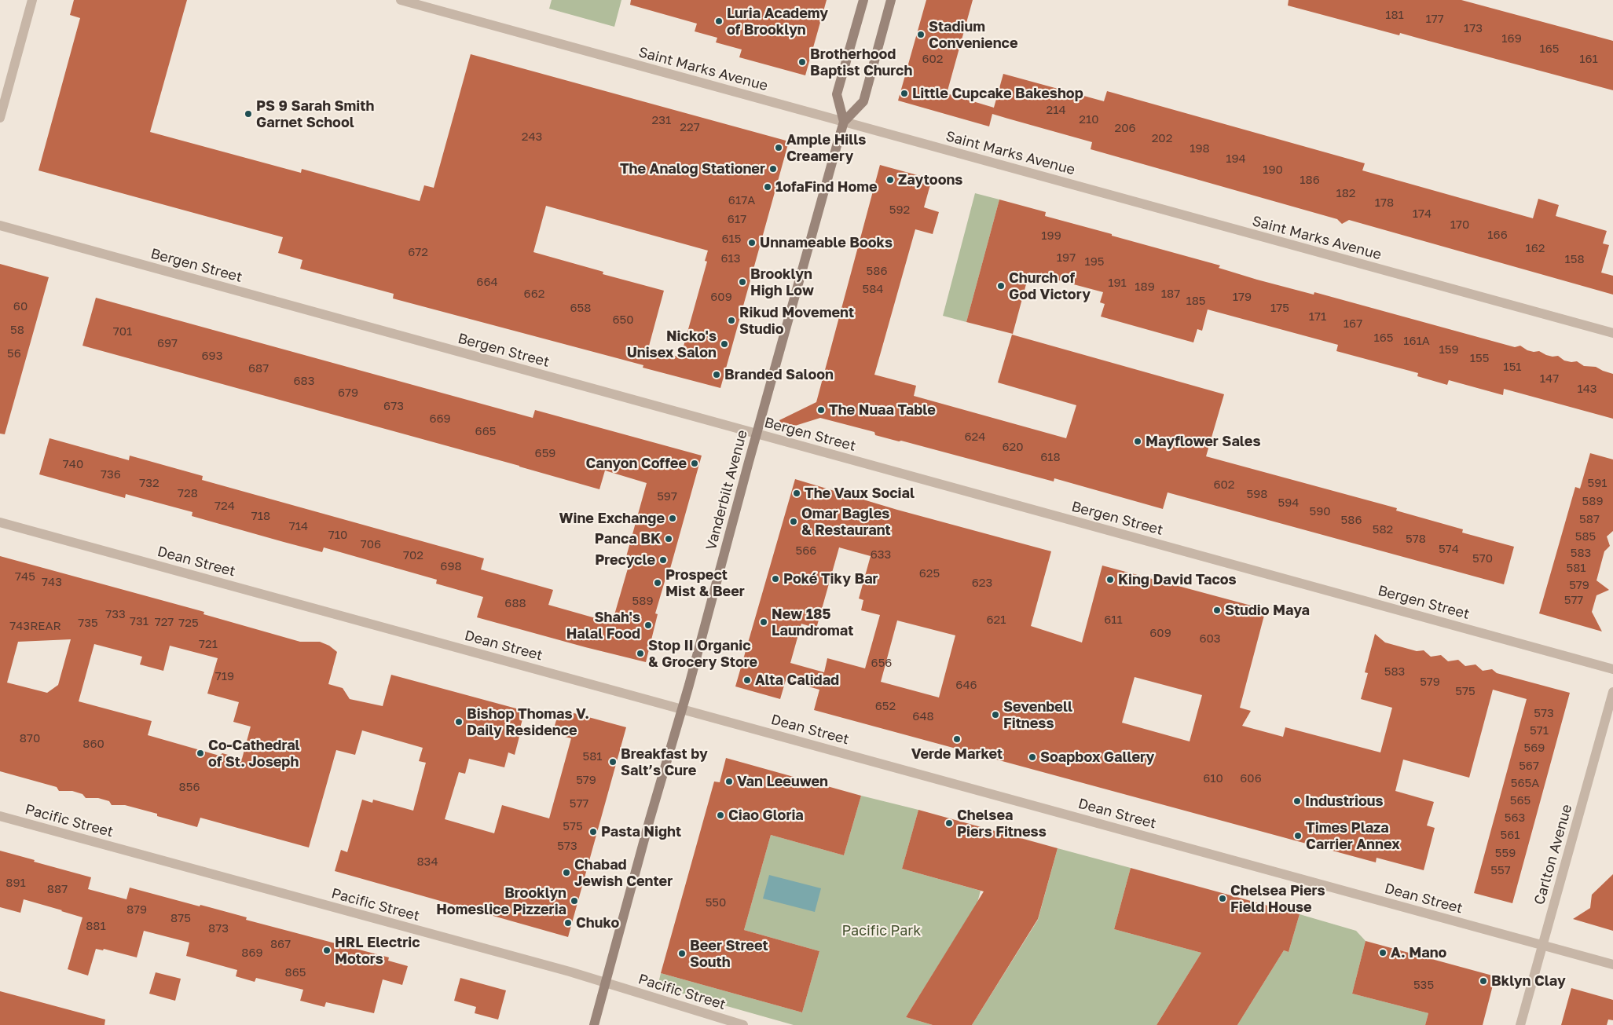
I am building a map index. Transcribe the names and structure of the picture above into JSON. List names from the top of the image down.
{
  "streets": {
    "main road": ["Vanderbilt Avenue"],
    "street": [
      "Saint Marks Avenue",
      "Bergen Street",
      "Dean Street",
      "Pacific Street",
      "Carlton Avenue"
    ]
  },
  "crossings": [
    ["Saint Marks Avenue", "Vanderbilt Avenue"],
    ["Bergen Street", "Vanderbilt Avenue"],
    ["Vanderbilt Avenue", "Dean Street"],
    ["Vanderbilt Avenue", "Pacific Street"],
    ["Dean Street", "Carlton Avenue"]
  ],
  "parks": ["Pacific Park"],
  "places": [
    "Luria Academy of Brooklyn",
    "Stadium Convenience",
    "Brotherhood Baptist Church",
    "Little Cupcake Bakeshop",
    "PS 9 Sarah Smith Garnet School",
    "Ample Hills Creamery",
    "The Analog Stationer",
    "Zaytoons",
    "1ofaFind Home",
    "Unnameable Books",
    "Brooklyn High Low",
    "Church of God Victory",
    "Rikud Movement Studio",
    "Nicko's Unisex Salon",
    "Branded Saloon",
    "The Nuaa Table",
    "Mayflower Sales",
    "Canyon Coffee",
    "The Vaux Social",
    "Wine Exchange",
    "Omar Bagles & Restaurant",
    "Panca BK",
    "Precycle",
    "Poké Tiky Bar",
    "King David Tacos",
    "Prospect Mist & Beer",
    "Studio Maya",
    "New 185 Laundromat",
    "Shah's Halal Food",
    "Stop II Organic & Grocery Store",
    "Alta Calidad",
    "Sevenbell Fitness",
    "Bishop Thomas V. Daily Residence",
    "Verde Market",
    "Co-Cathedral of St. Joseph",
    "Soapbox Gallery",
    "Breakfast by Salt’s Cure",
    "Van Leeuwen",
    "Industrious",
    "Ciao Gloria",
    "Chelsea Piers Fitness",
    "Pasta Night",
    "Times Plaza Carrier Annex",
    "Chabad Jewish Center",
    "Chelsea Piers Field House",
    "Brooklyn Homeslice Pizzeria",
    "Chuko",
    "HRL Electric Motors",
    "A. Mano",
    "Beer Street South",
    "Bklyn Clay"
  ],
  "house_numbers": [
    "181",
    "177",
    "173",
    "169",
    "165",
    "602",
    "161",
    "214",
    "210",
    "231",
    "227",
    "206",
    "243",
    "202",
    "198",
    "194",
    "190",
    "186",
    "182",
    "617A",
    "178",
    "592",
    "174",
    "617",
    "170",
    "166",
    "199",
    "615",
    "162",
    "672",
    "197",
    "613",
    "158",
    "195",
    "586",
    "664",
    "191",
    "189",
    "584",
    "662",
    "187",
    "609",
    "179",
    "185",
    "60",
    "658",
    "175",
    "171",
    "650",
    "167",
    "58",
    "701",
    "165",
    "161A",
    "697",
    "159",
    "56",
    "693",
    "155",
    "151",
    "687",
    "147",
    "683",
    "143",
    "679",
    "673",
    "669",
    "665",
    "624",
    "620",
    "659",
    "618",
    "740",
    "736",
    "732",
    "591",
    "602",
    "728",
    "598",
    "597",
    "589",
    "594",
    "724",
    "590",
    "718",
    "587",
    "586",
    "714",
    "582",
    "710",
    "585",
    "578",
    "706",
    "574",
    "566",
    "583",
    "633",
    "702",
    "570",
    "698",
    "581",
    "625",
    "745",
    "743",
    "623",
    "579",
    "577",
    "589",
    "688",
    "733",
    "621",
    "611",
    "731",
    "727",
    "735",
    "725",
    "743REAR",
    "609",
    "603",
    "721",
    "656",
    "583",
    "719",
    "579",
    "646",
    "575",
    "652",
    "573",
    "648",
    "571",
    "870",
    "860",
    "569",
    "581",
    "567",
    "610",
    "606",
    "579",
    "565A",
    "856",
    "565",
    "577",
    "563",
    "575",
    "561",
    "573",
    "559",
    "834",
    "557",
    "891",
    "887",
    "550",
    "879",
    "875",
    "881",
    "873",
    "867",
    "869",
    "865",
    "535"
  ]
}
